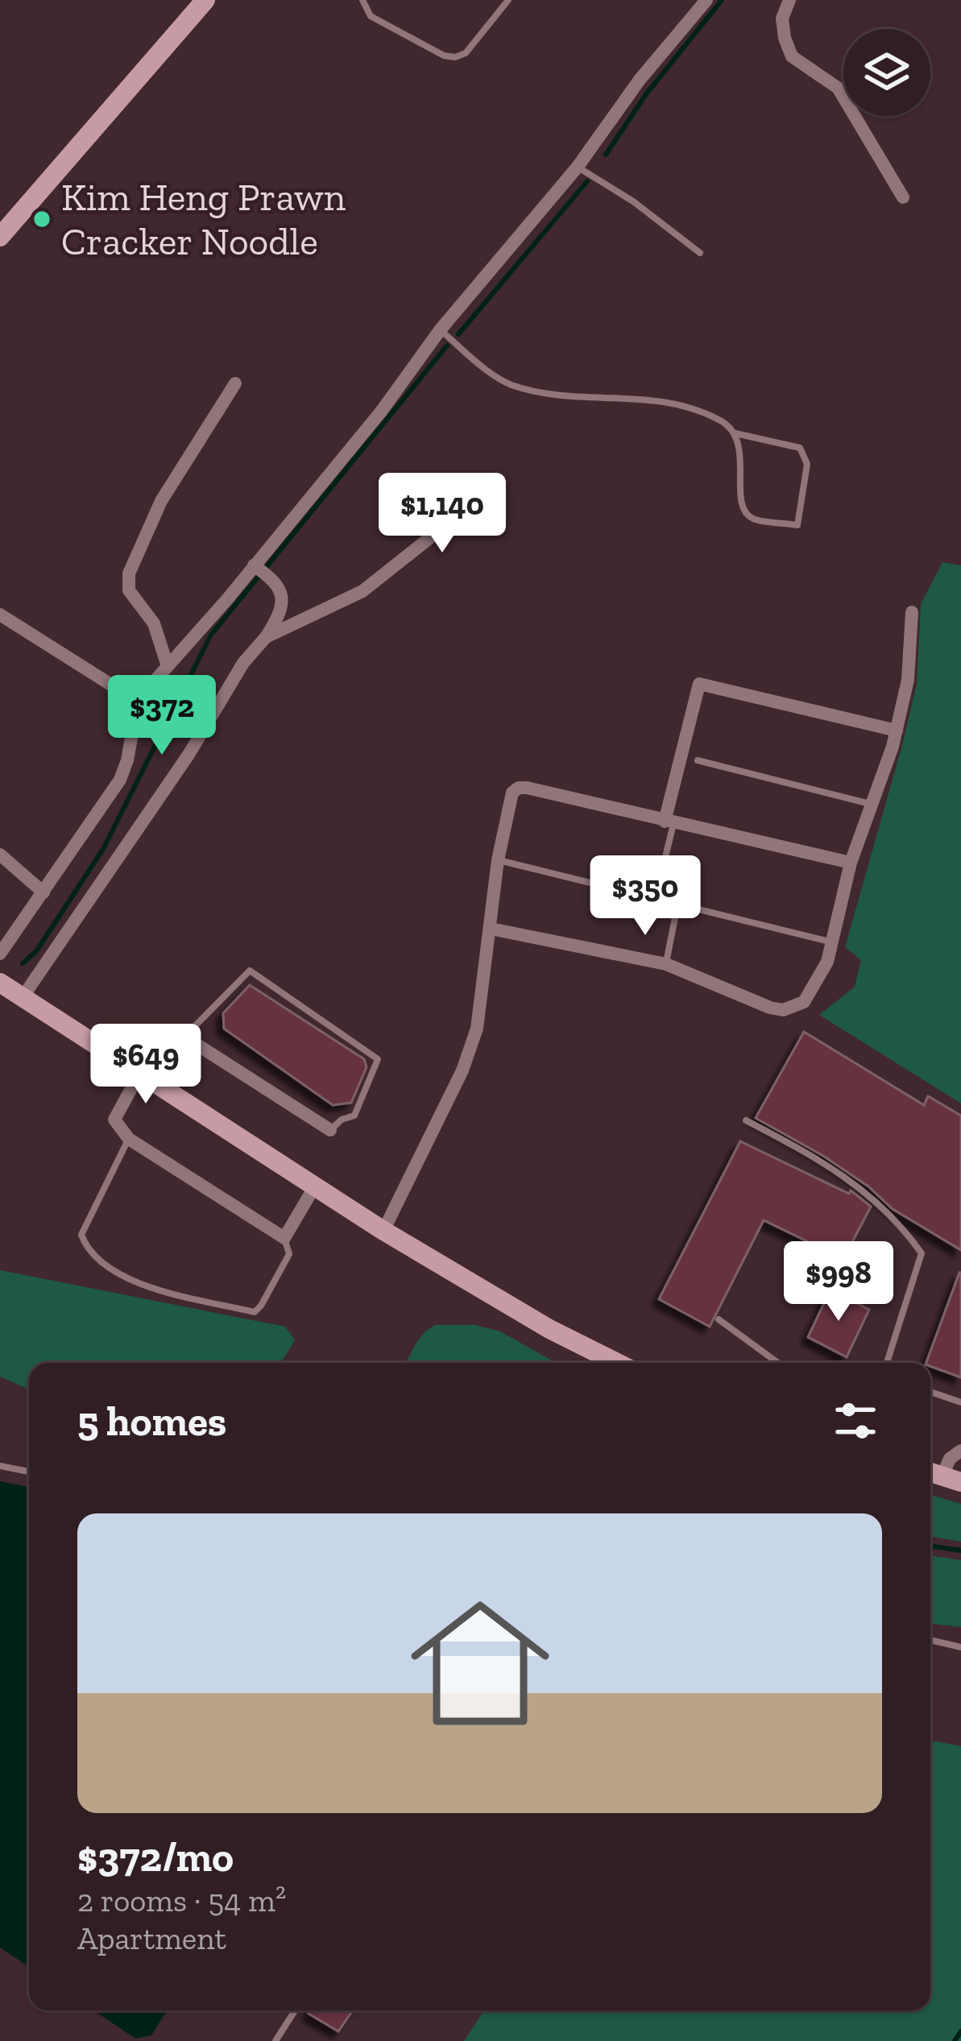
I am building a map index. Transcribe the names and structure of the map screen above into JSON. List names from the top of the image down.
{
  "places": ["Kim Heng Prawn Cracker Noodle"],
  "page": {
    "price": [
      "$1,140",
      "$372",
      "$350",
      "$649",
      "$998"
    ],
    "heading": "5 homes",
    "list": [
      {
        "name": "$372/mo",
        "note": "2 rooms · 54 m² · Apartment"
      }
    ]
  }
}
